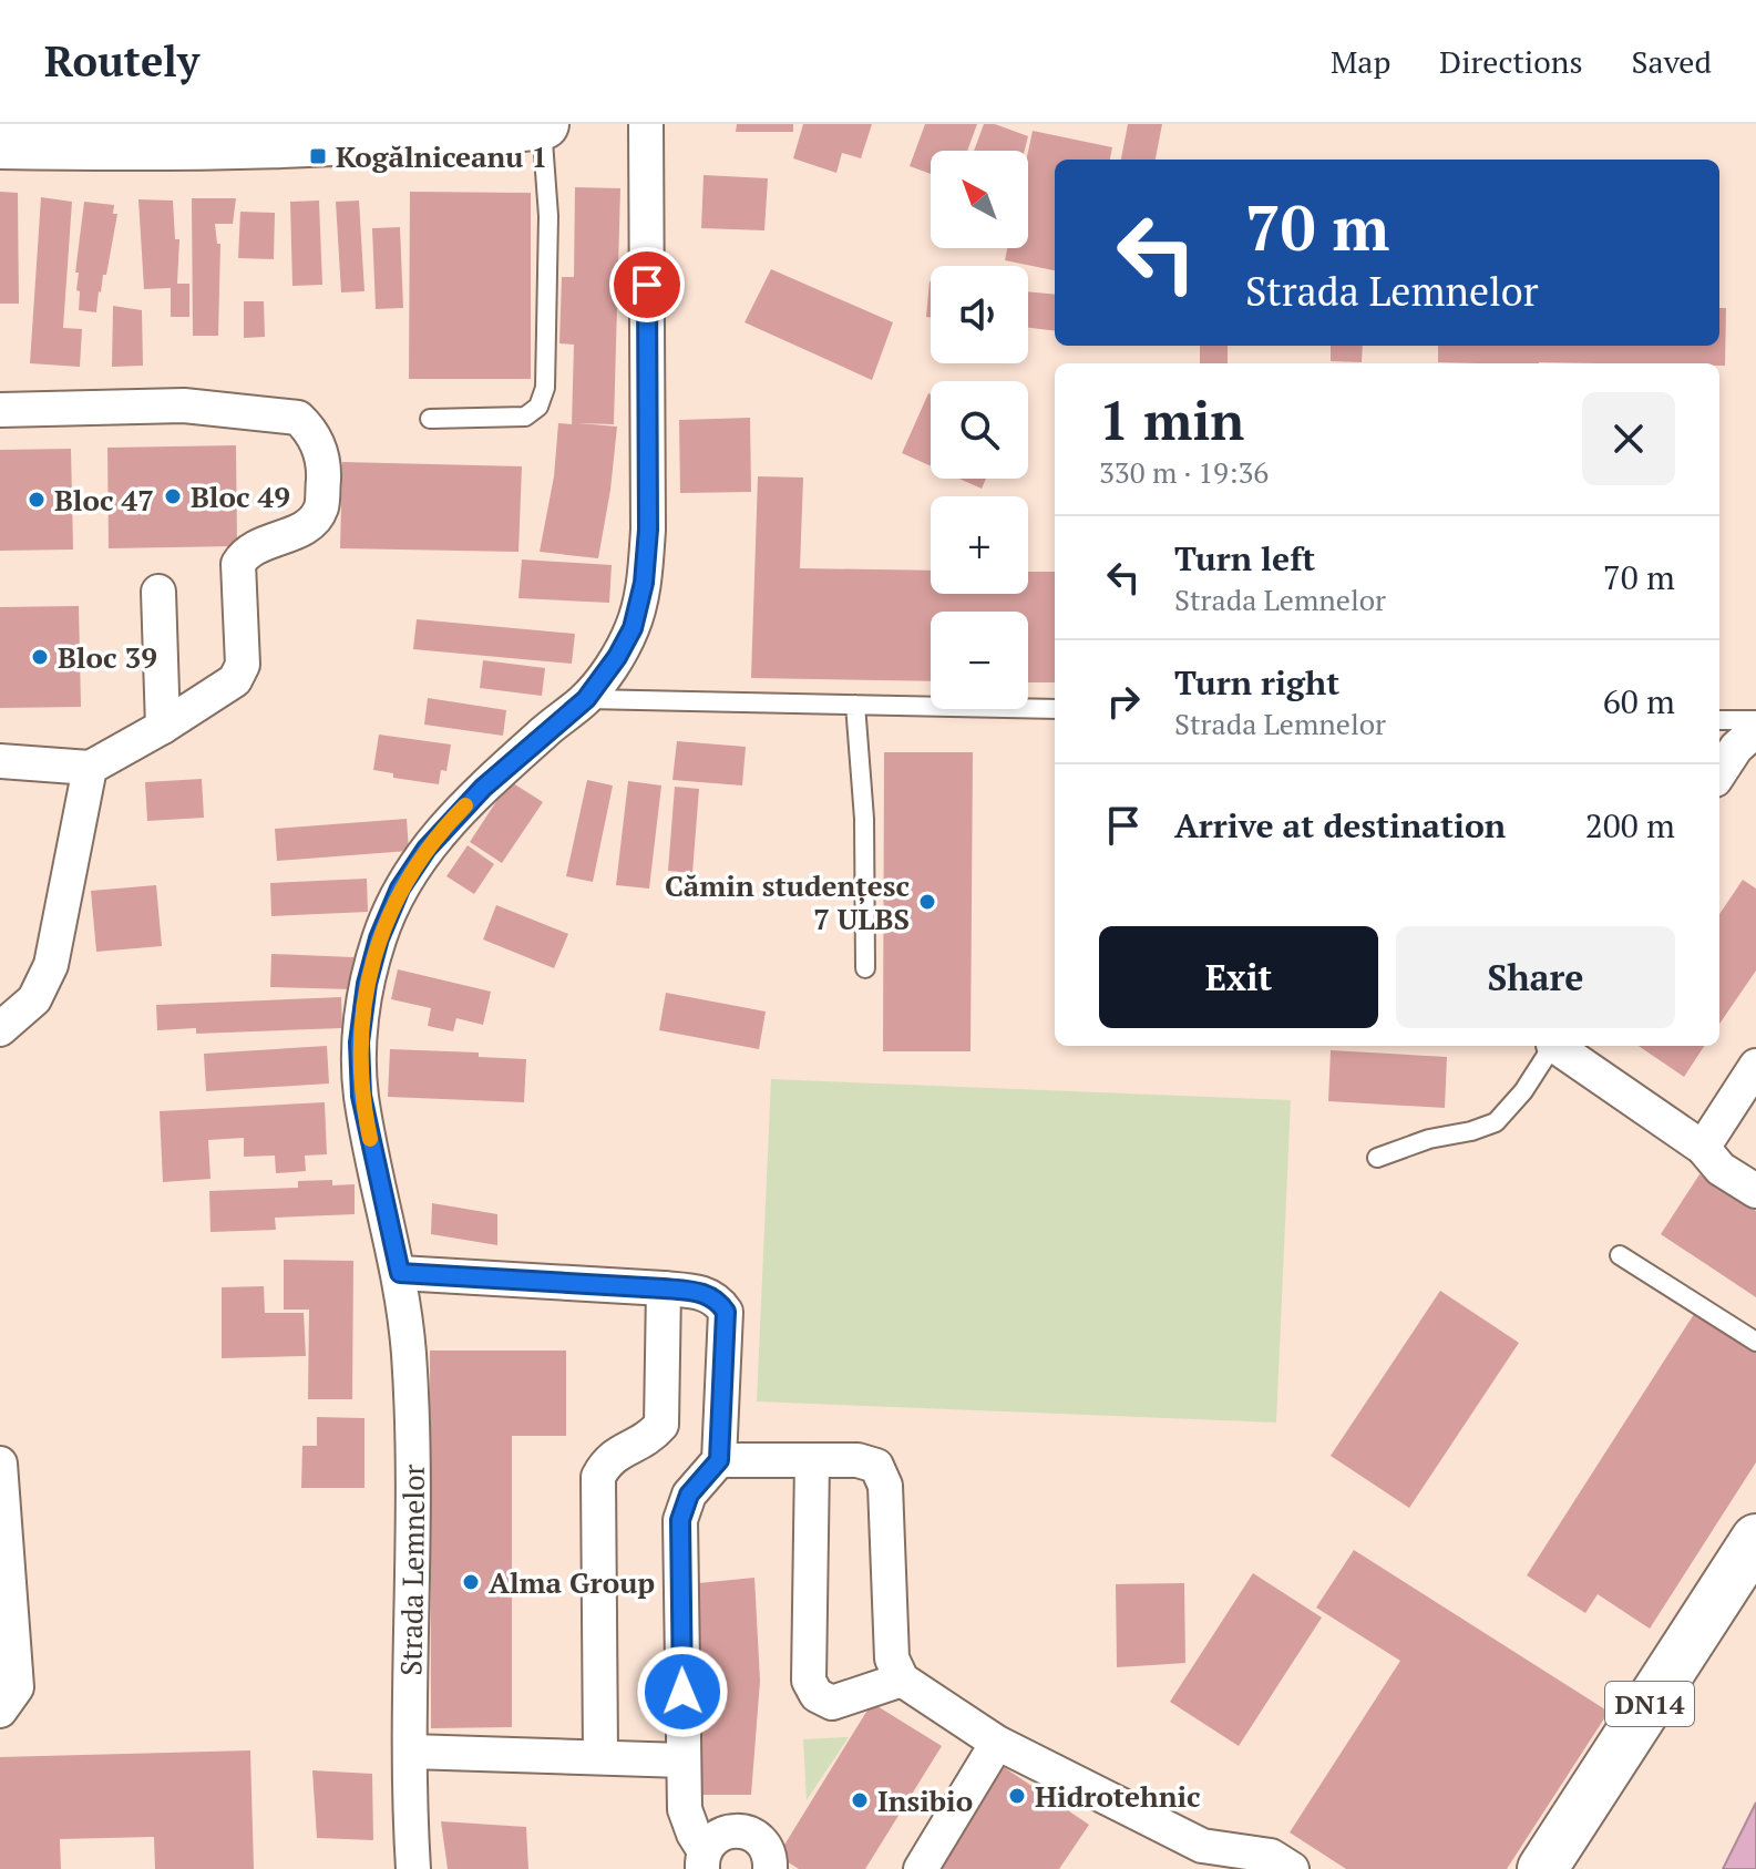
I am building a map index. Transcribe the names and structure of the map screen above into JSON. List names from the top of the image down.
{
  "streets": {
    "main road": ["DN14"],
    "street": ["Strada Lemnelor"]
  },
  "places": {
    "transit": ["Kogălniceanu 1"],
    "other": [
      "Bloc 49",
      "Bloc 47",
      "Bloc 39",
      "Cămin studențesc 7 ULBS",
      "Alma Group",
      "Hidrotehnic",
      "Insibio"
    ]
  },
  "north": "top left",
  "page": {
    "header": "Routely",
    "nav": ["Map", "Directions", "Saved"],
    "map_buttons": ["+", "−"],
    "turn": ["70 m", "Strada Lemnelor"],
    "heading": ["1 min", "330 m · 19:36"],
    "list": [
      {
        "name": "Turn left",
        "note": "Strada Lemnelor",
        "value": "70 m"
      },
      {
        "name": "Turn right",
        "note": "Strada Lemnelor",
        "value": "60 m"
      },
      {
        "name": "Arrive at destination",
        "value": "200 m"
      }
    ],
    "buttons": ["Exit", "Share"]
  }
}
